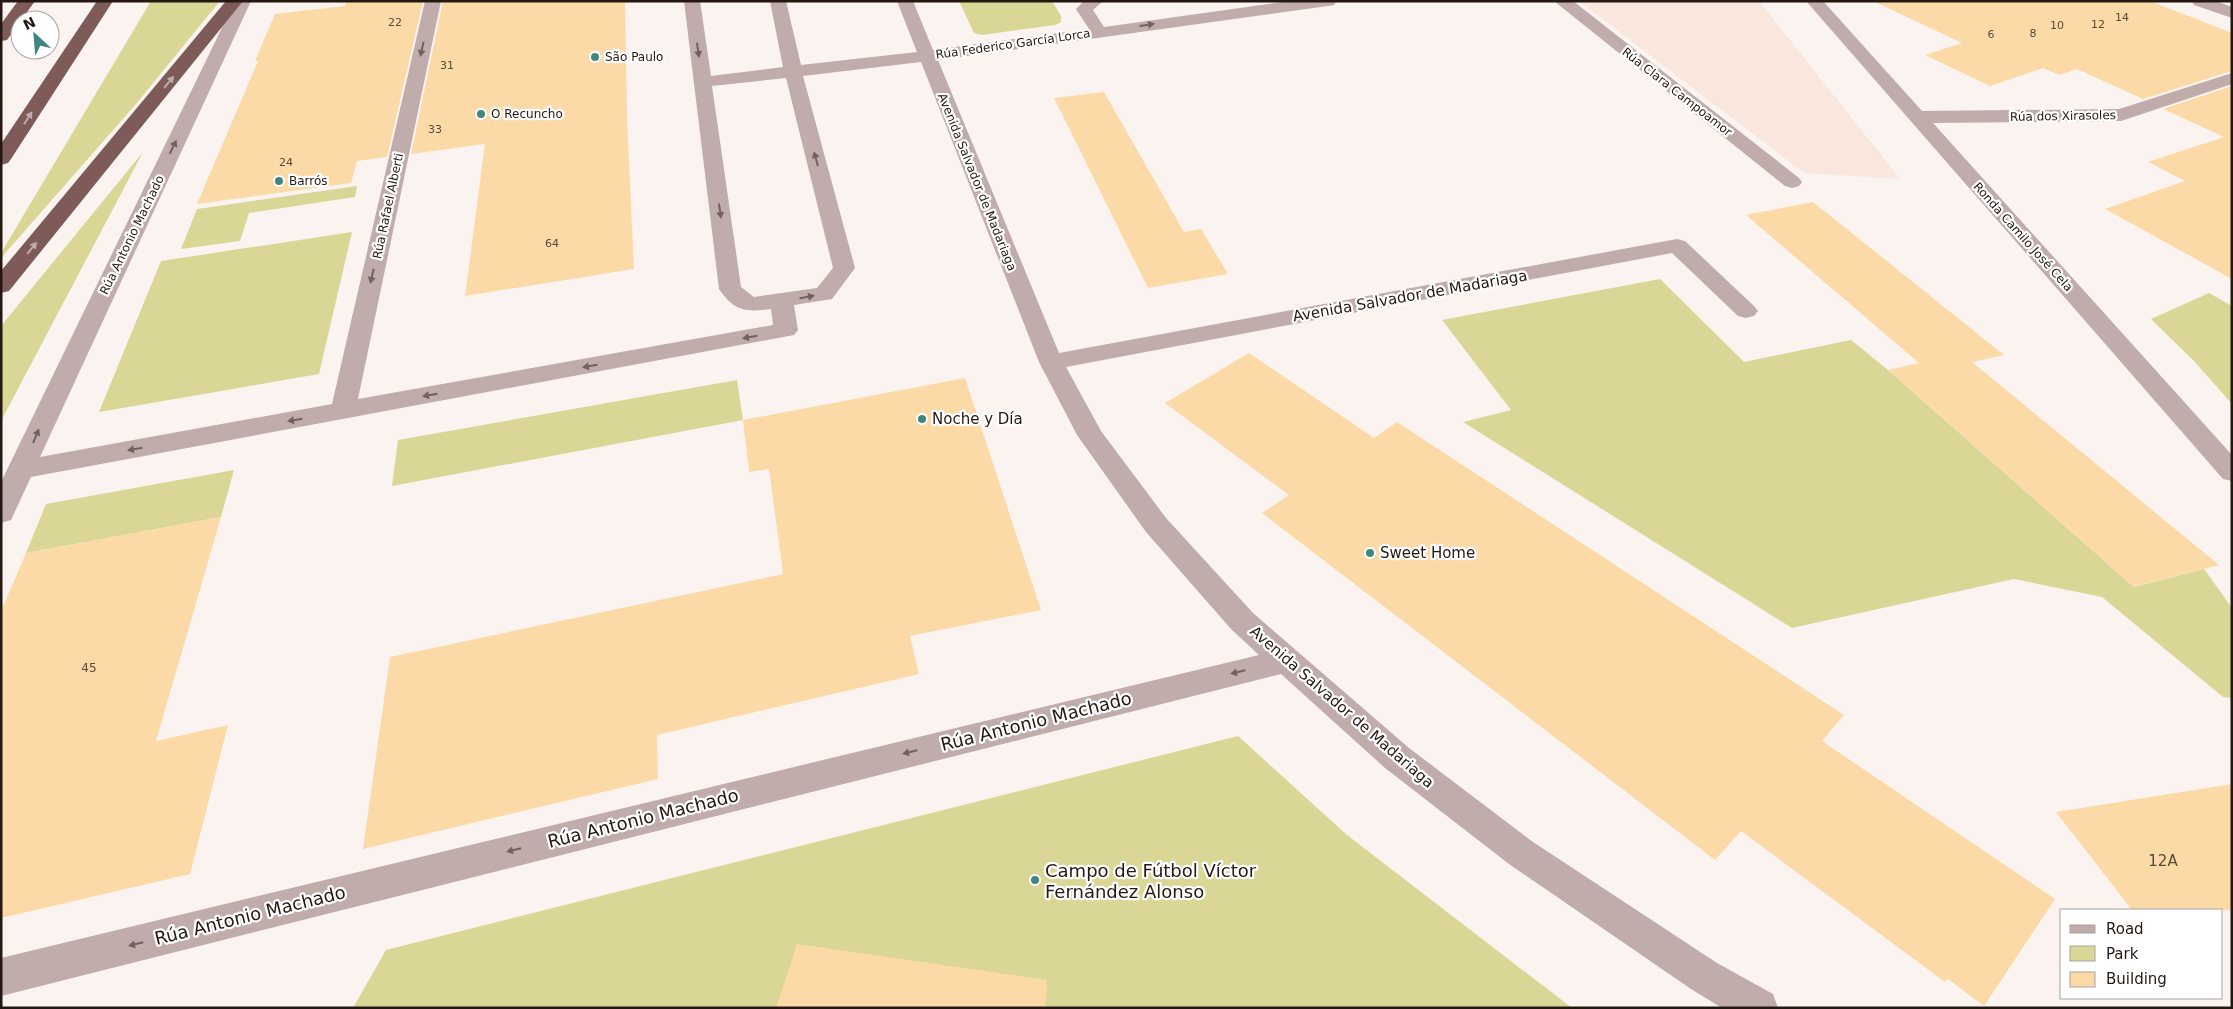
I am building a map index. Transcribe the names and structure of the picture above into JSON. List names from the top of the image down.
{
  "streets": {
    "street": [
      "Rúa Federico García Lorca",
      "Rúa Clara Campoamor",
      "Rúa dos Xirasoles",
      "Avenida Salvador de Madariaga",
      "Rúa Rafael Alberti",
      "Rúa Antonio Machado",
      "Ronda Camilo José Cela"
    ]
  },
  "crossings": [
    ["Rúa Federico García Lorca", "Avenida Salvador de Madariaga"],
    ["Rúa dos Xirasoles", "Ronda Camilo José Cela"],
    ["Avenida Salvador de Madariaga", "Rúa Antonio Machado"]
  ],
  "one_way": ["Rúa Rafael Alberti"],
  "places": [
    "São Paulo",
    "O Recuncho",
    "Barrós",
    "Noche y Día",
    "Sweet Home",
    "Campo de Fútbol Víctor Fernández Alonso"
  ],
  "house_numbers": [
    "14",
    "22",
    "12",
    "10",
    "8",
    "6",
    "31",
    "33",
    "24",
    "64",
    "45",
    "12A"
  ],
  "legend": ["Road", "Park", "Building"],
  "north": "top left"
}
